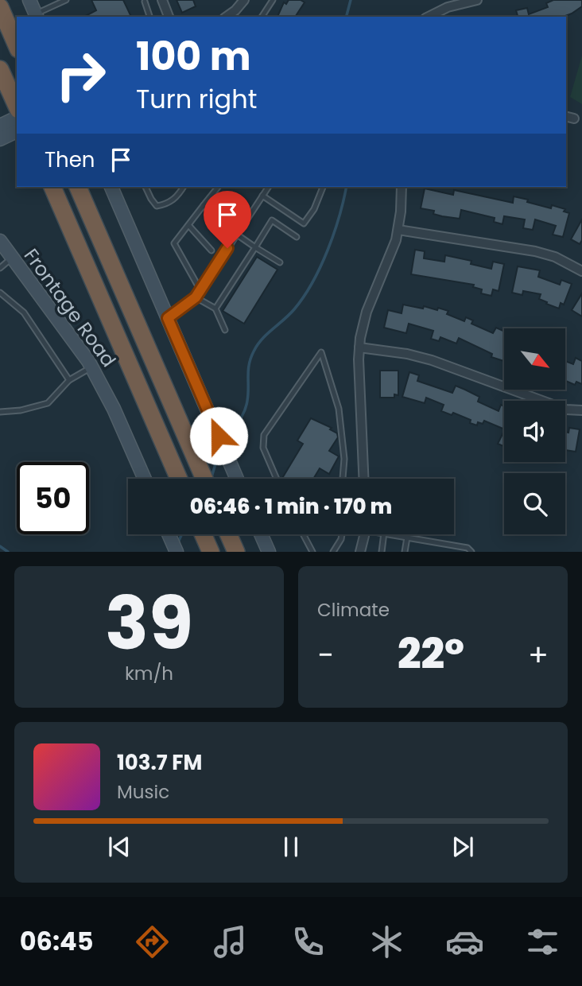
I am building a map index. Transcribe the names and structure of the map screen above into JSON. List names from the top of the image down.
{
  "streets": {
    "main road": ["Frontage Road"]
  },
  "north": "bottom right",
  "page": {
    "turn": ["100 m", "Turn right"],
    "then": "Then",
    "limit": "50",
    "trip": "06:46 · 1 min · 170 m",
    "tile": [
      ["39", "km/h"],
      "Climate"
    ],
    "heat": ["−", "22°", "+"],
    "song": ["103.7 FM", "Music"],
    "tabs": "06:45"
  }
}
